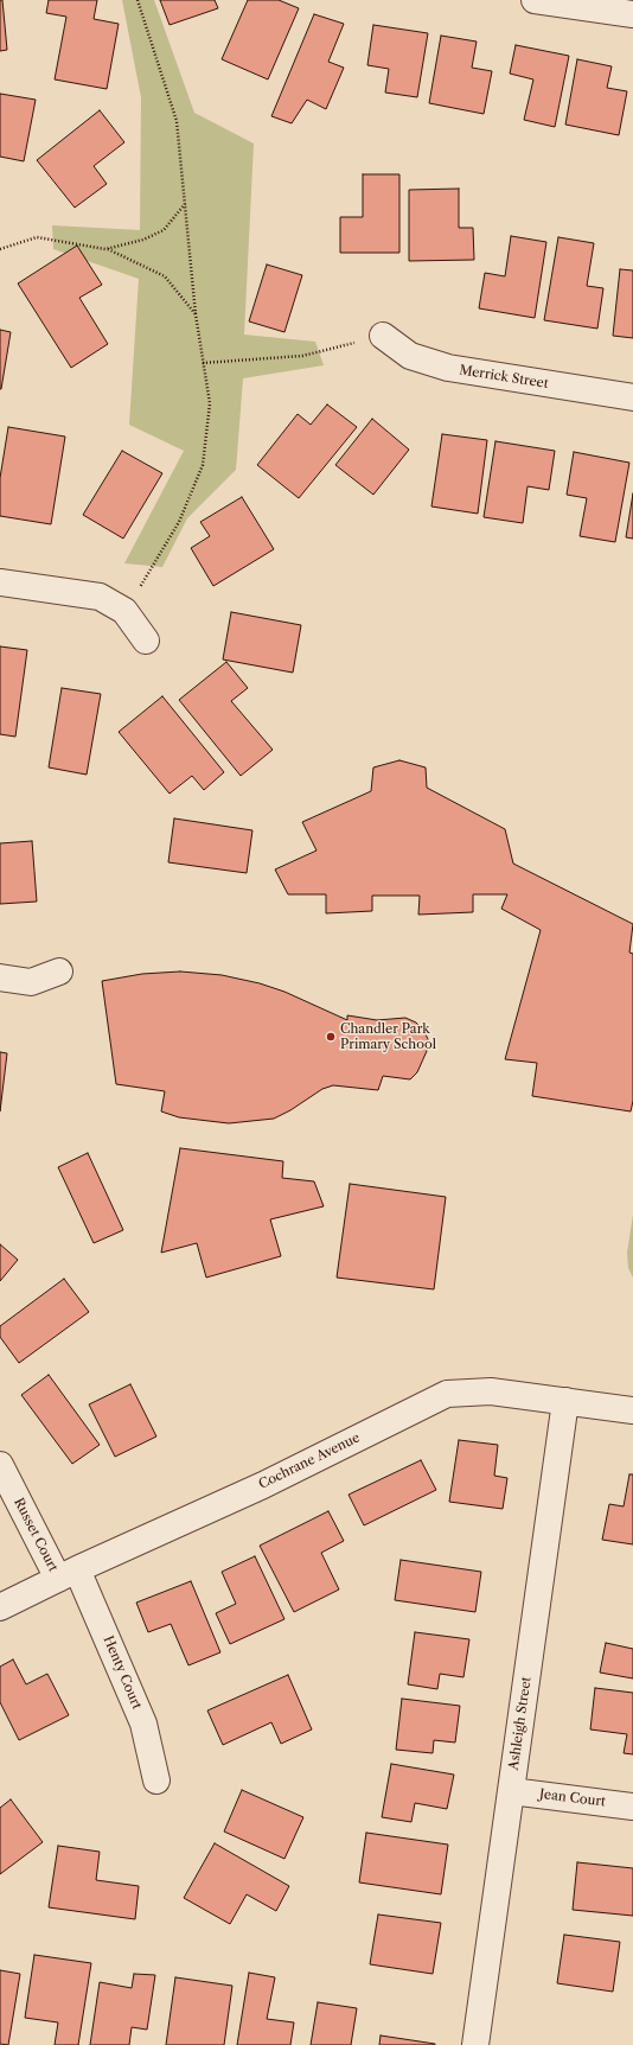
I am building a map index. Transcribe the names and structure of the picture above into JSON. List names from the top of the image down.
{
  "streets": {
    "street": [
      "Merrick Street",
      "Cochrane Avenue",
      "Russet Court",
      "Henty Court",
      "Ashleigh Street",
      "Jean Court"
    ]
  },
  "crossings": [
    ["Cochrane Avenue", "Russet Court"],
    ["Cochrane Avenue", "Henty Court"],
    ["Cochrane Avenue", "Ashleigh Street"],
    ["Russet Court", "Henty Court"],
    ["Ashleigh Street", "Jean Court"]
  ],
  "places": ["Chandler Park Primary School"]
}
